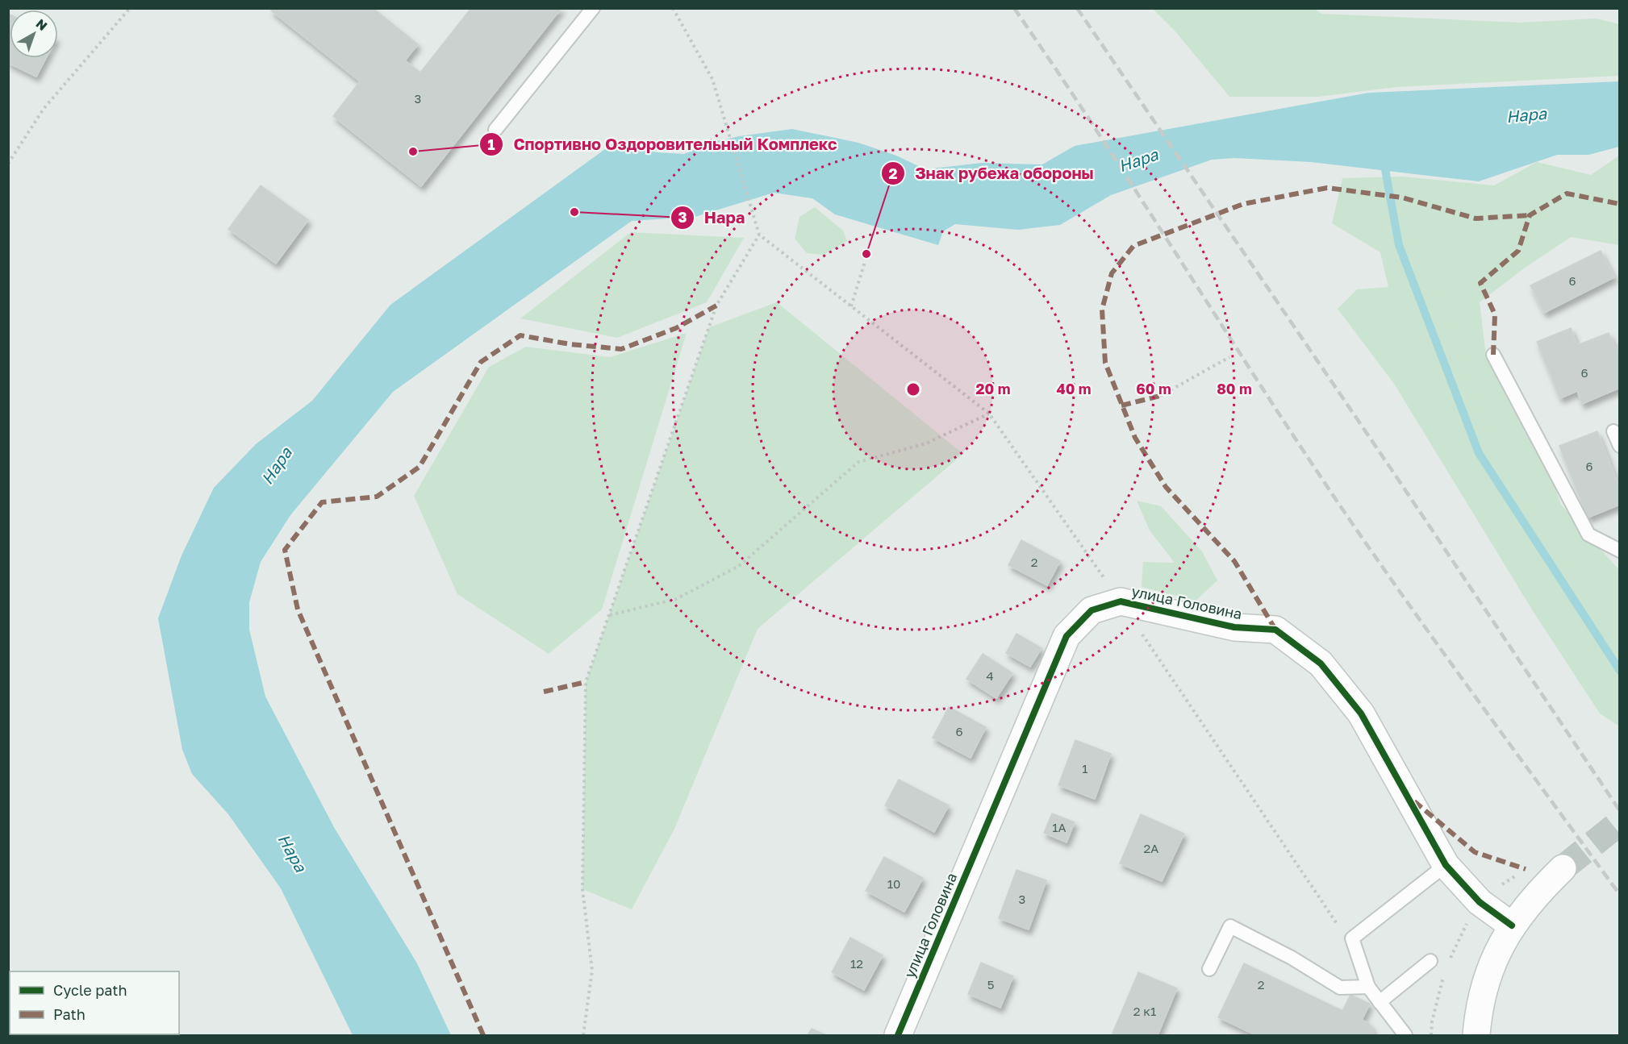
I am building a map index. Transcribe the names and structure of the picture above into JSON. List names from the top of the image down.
{
  "streets": {
    "street": ["улица Головина"]
  },
  "water": ["Нара"],
  "places": ["Спортивно Оздоровительный Комплекс", "Нара", "Знак рубежа обороны"],
  "house_numbers": [
    "3",
    "6",
    "6",
    "6",
    "2",
    "4",
    "6",
    "1",
    "1А",
    "2А",
    "10",
    "3",
    "12",
    "5",
    "2",
    "2 к1"
  ],
  "legend": ["Cycle path", "Path"],
  "north": "top right",
  "rings": [
    "20 m",
    "40 m",
    "60 m",
    "80 m"
  ]
}
